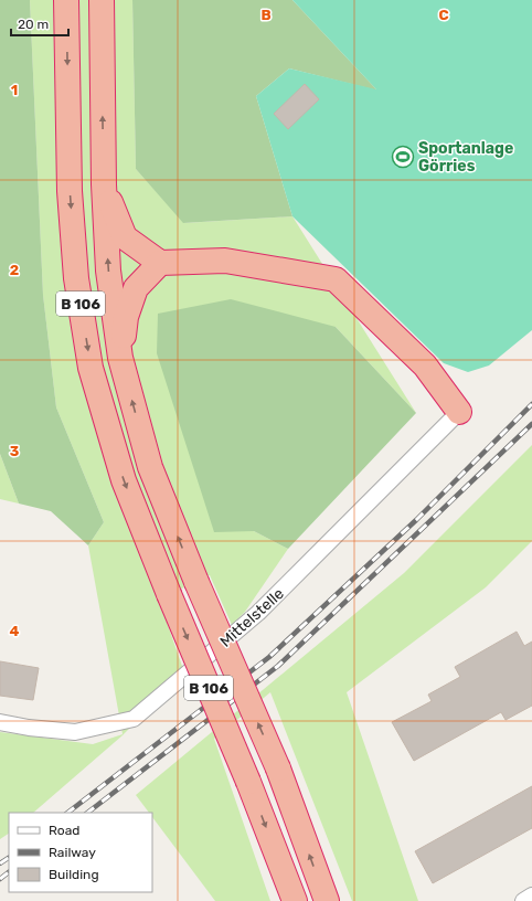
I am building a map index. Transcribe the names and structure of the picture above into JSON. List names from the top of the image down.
{
  "streets": {
    "highway": ["B 106"],
    "street": ["Mittelstelle"]
  },
  "places": {
    "sports": ["Sportanlage Görries"]
  },
  "legend": ["Road", "Railway", "Building"],
  "scale_bar": "20 m",
  "grid": {
    "columns": ["B", "C"],
    "rows": [
      "1",
      "2",
      "3",
      "4"
    ]
  }
}
